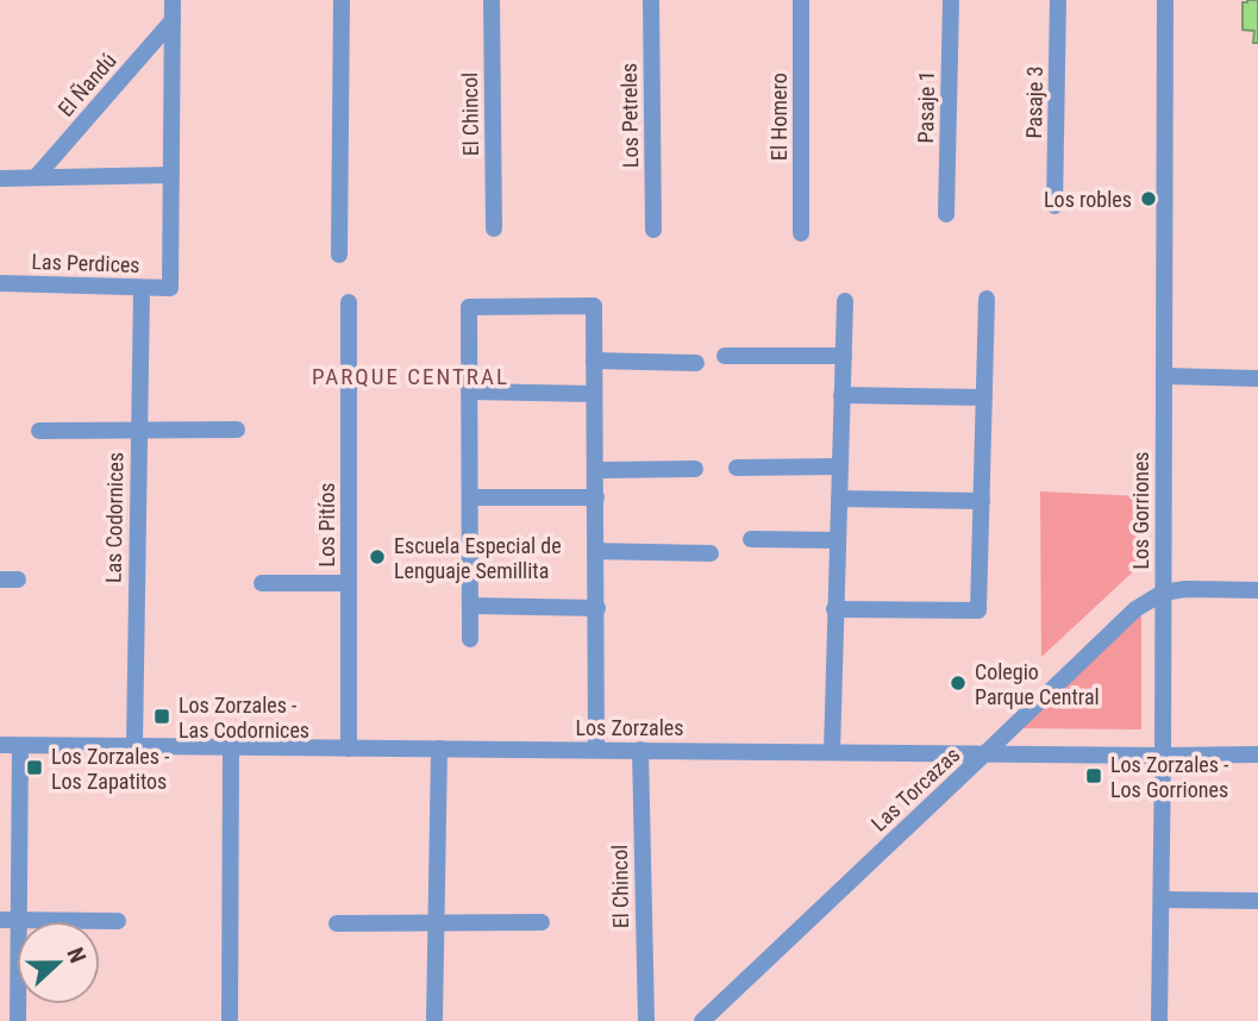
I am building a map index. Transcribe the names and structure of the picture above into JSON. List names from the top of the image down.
{
  "streets": {
    "street": [
      "El Ñandú",
      "Pasaje 3",
      "Pasaje 1",
      "El Chincol",
      "Los Petreles",
      "El Homero",
      "Las Perdices",
      "Los Gorriones",
      "Las Codornices",
      "Los Pitíos",
      "Los Zorzales",
      "Las Torcazas"
    ]
  },
  "crossings": [
    ["El Chincol", "Los Zorzales"],
    ["Las Perdices", "Las Codornices"],
    ["Los Gorriones", "Los Zorzales"],
    ["Los Gorriones", "Las Torcazas"],
    ["Las Codornices", "Los Zorzales"],
    ["Los Pitíos", "Los Zorzales"],
    ["Los Zorzales", "Las Torcazas"]
  ],
  "districts": ["PARQUE CENTRAL"],
  "places": {
    "other": ["Los robles", "Escuela Especial de Lenguaje Semillita", "Colegio Parque Central"],
    "transit": ["Los Zorzales - Las Codornices", "Los Zorzales - Los Zapatitos", "Los Zorzales - Los Gorriones"]
  },
  "north": "right"
}
